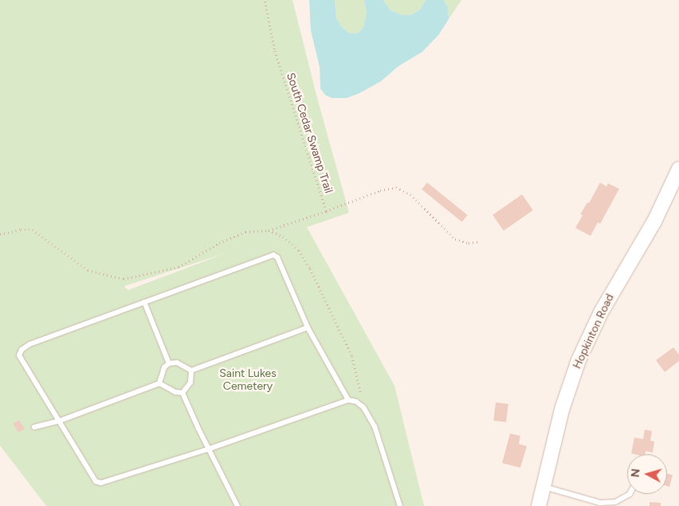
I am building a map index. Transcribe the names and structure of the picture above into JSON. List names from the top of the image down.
{
  "streets": {
    "main road": ["Hopkinton Road"],
    "path": ["South Cedar Swamp Trail"]
  },
  "parks": ["Saint Lukes Cemetery"],
  "north": "left"
}
